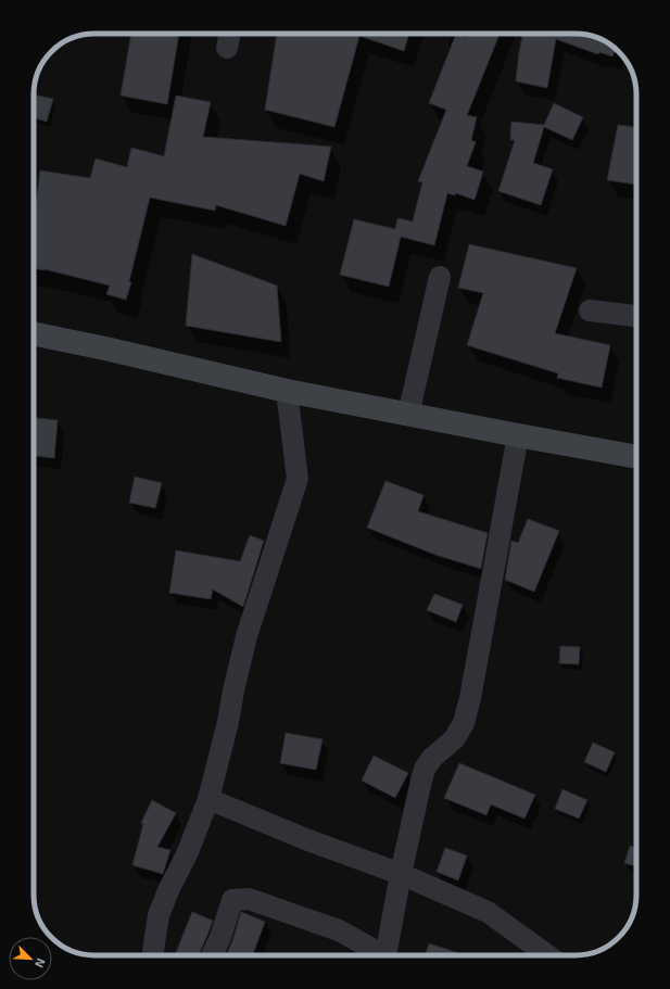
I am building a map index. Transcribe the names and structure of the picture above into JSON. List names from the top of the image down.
{
  "north": "bottom right"
}
